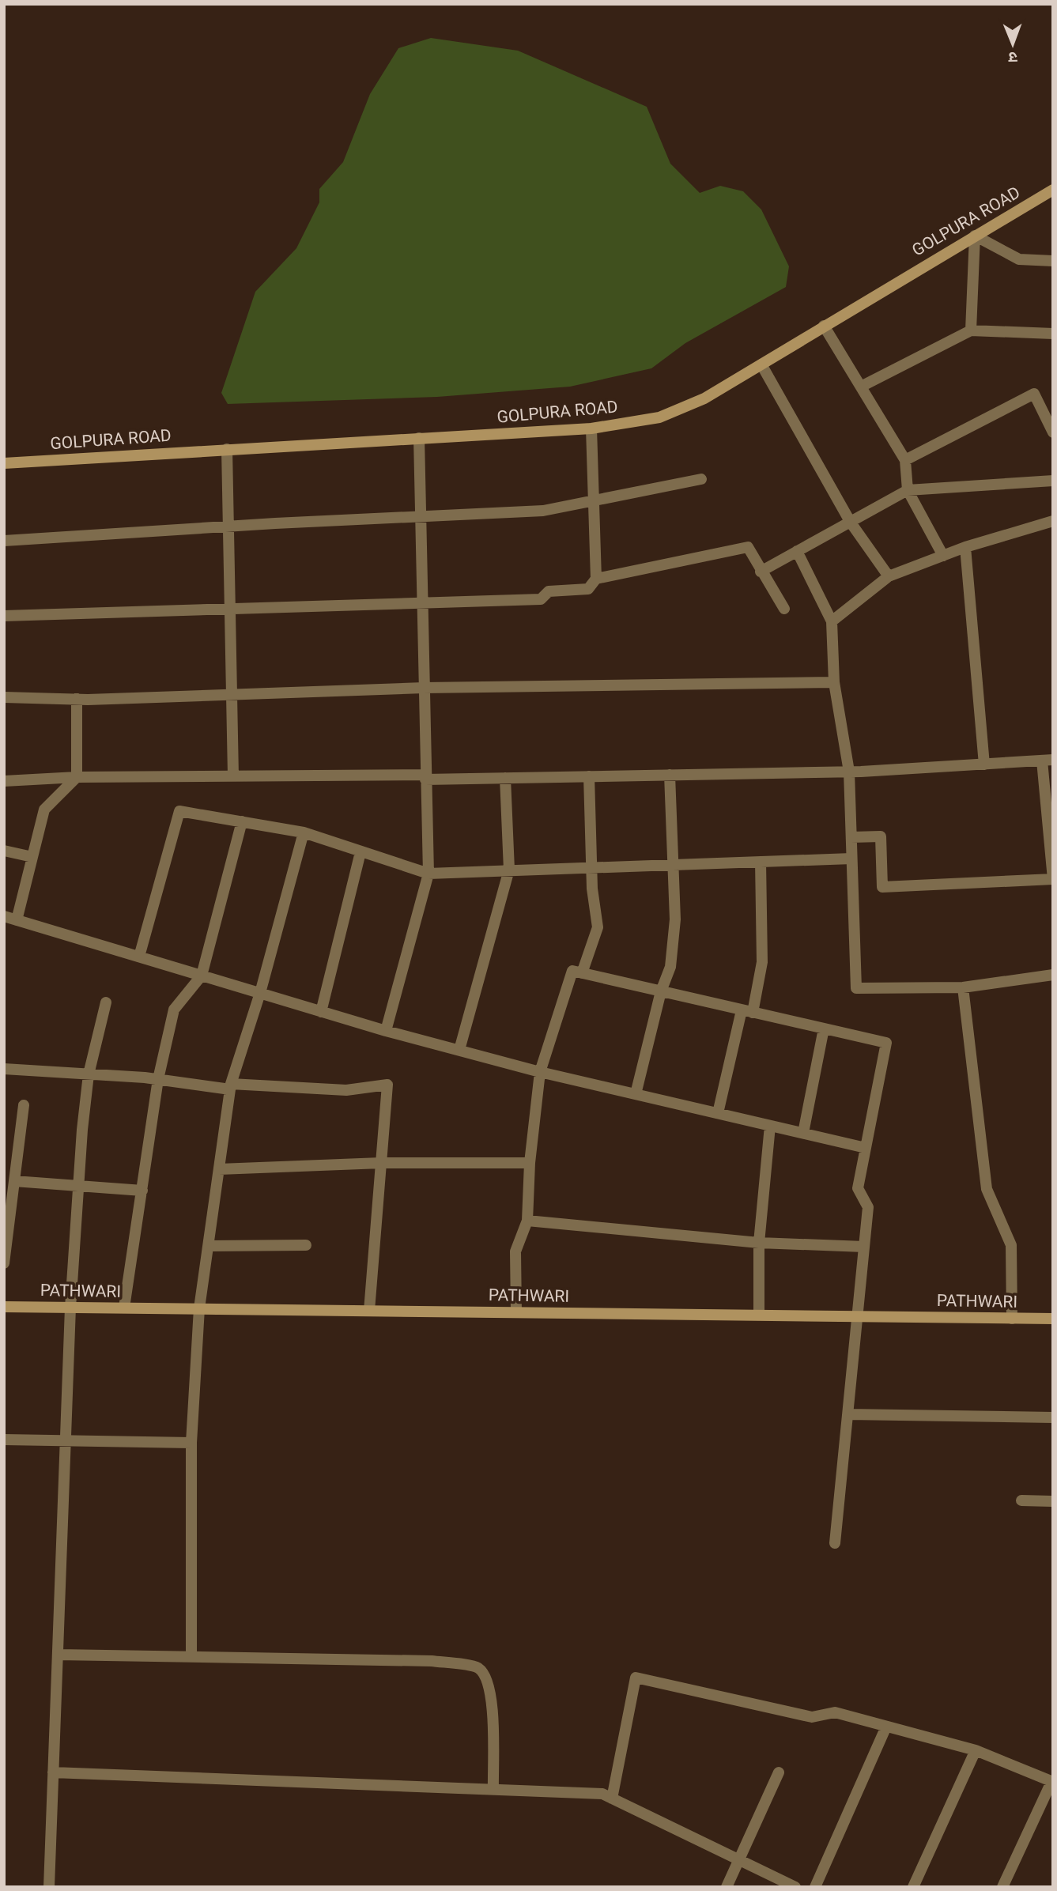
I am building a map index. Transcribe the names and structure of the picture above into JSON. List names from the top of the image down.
{
  "streets": {
    "street": ["GOLPURA ROAD", "PATHWARI"]
  },
  "north": "bottom"
}
